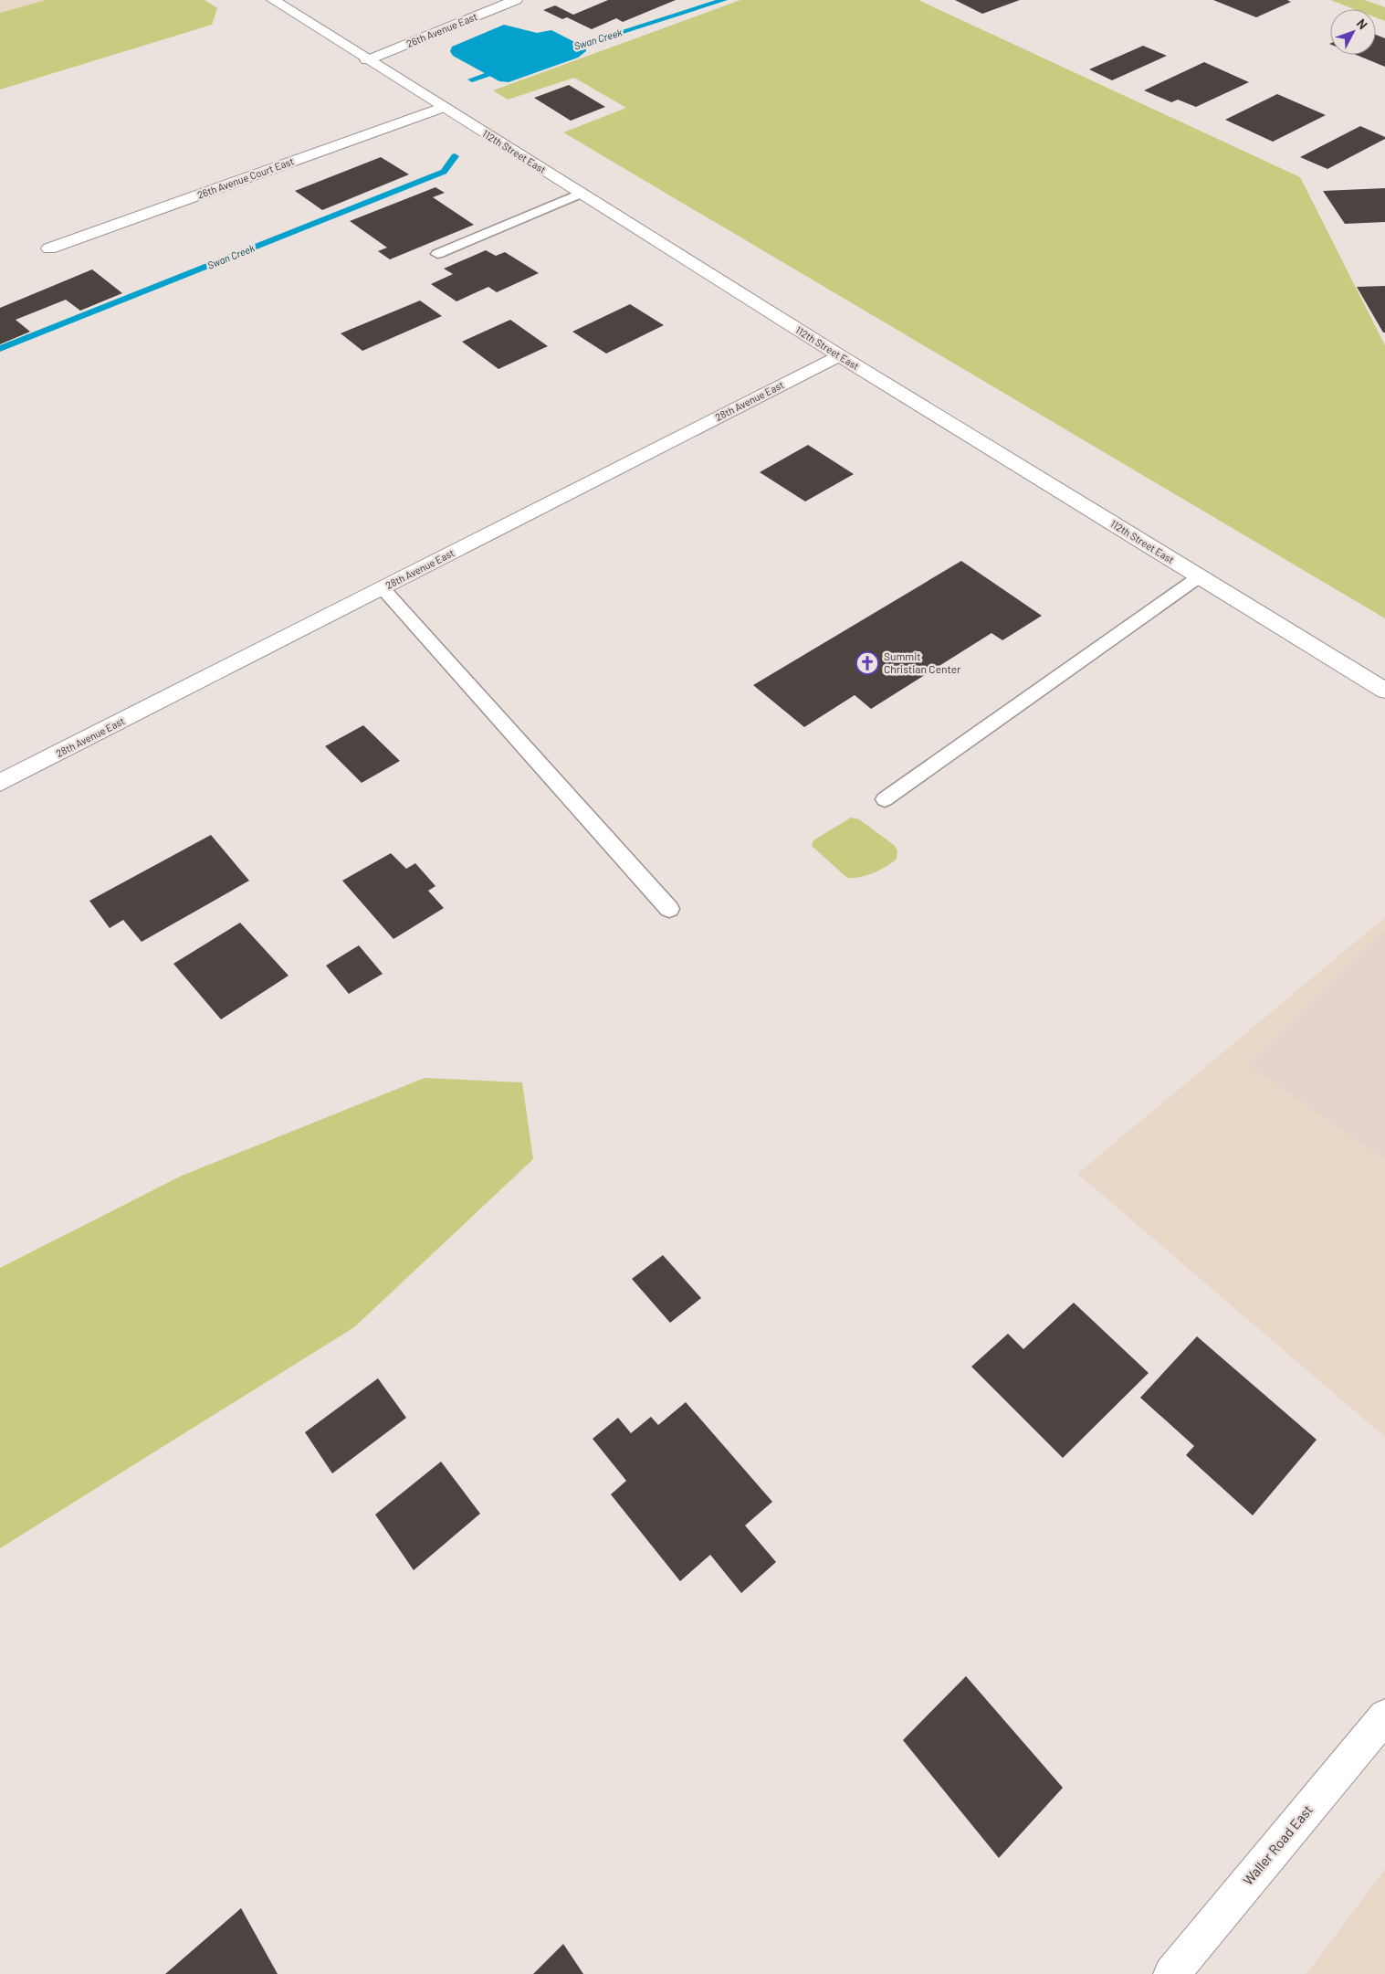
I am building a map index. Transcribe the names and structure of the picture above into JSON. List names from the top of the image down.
{
  "streets": {
    "street": [
      "26th Avenue East",
      "112th Street East",
      "26th Avenue Court East",
      "28th Avenue East",
      "Waller Road East"
    ]
  },
  "crossings": [
    ["26th Avenue East", "112th Street East"],
    ["112th Street East", "26th Avenue Court East"],
    ["112th Street East", "28th Avenue East"]
  ],
  "water": ["Swan Creek"],
  "places": {
    "church": ["Summit Christian Center"]
  },
  "north": "top right"
}
